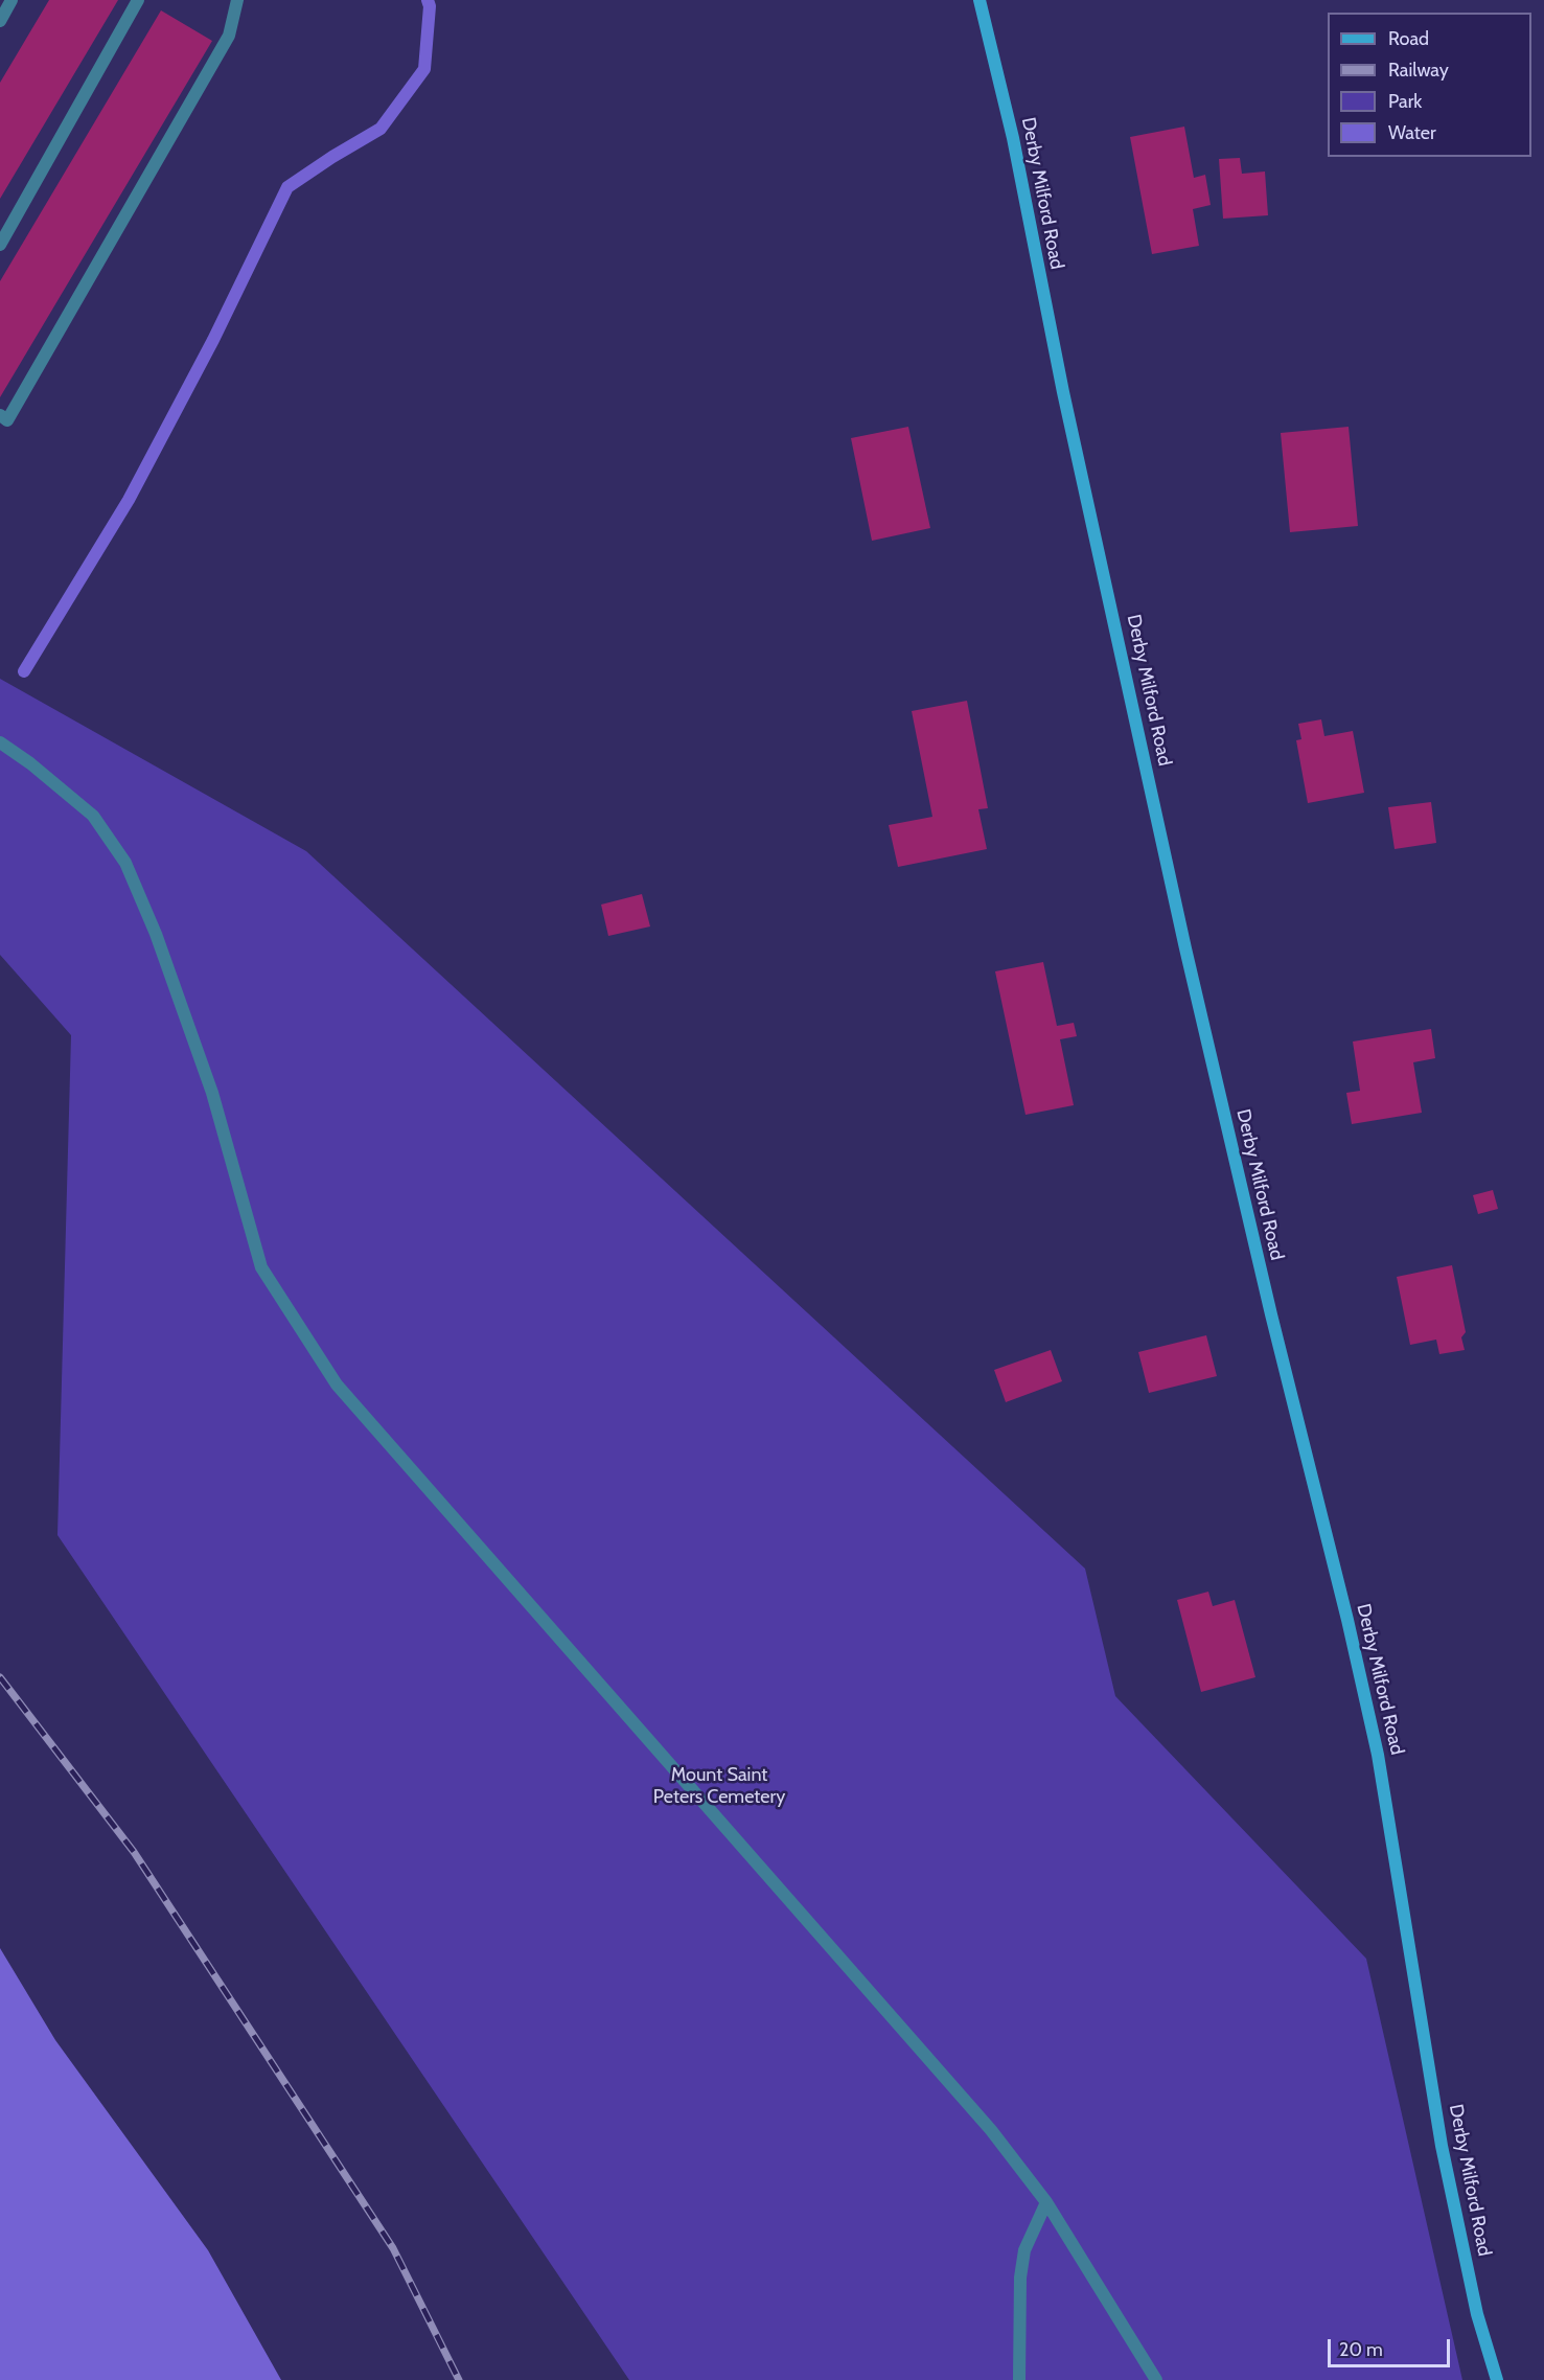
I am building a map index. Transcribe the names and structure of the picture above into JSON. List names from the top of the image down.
{
  "streets": {
    "main road": ["Derby Milford Road"]
  },
  "parks": ["Mount Saint Peters Cemetery"],
  "legend": [
    "Road",
    "Railway",
    "Park",
    "Water"
  ],
  "scale_bar": "20 m"
}
